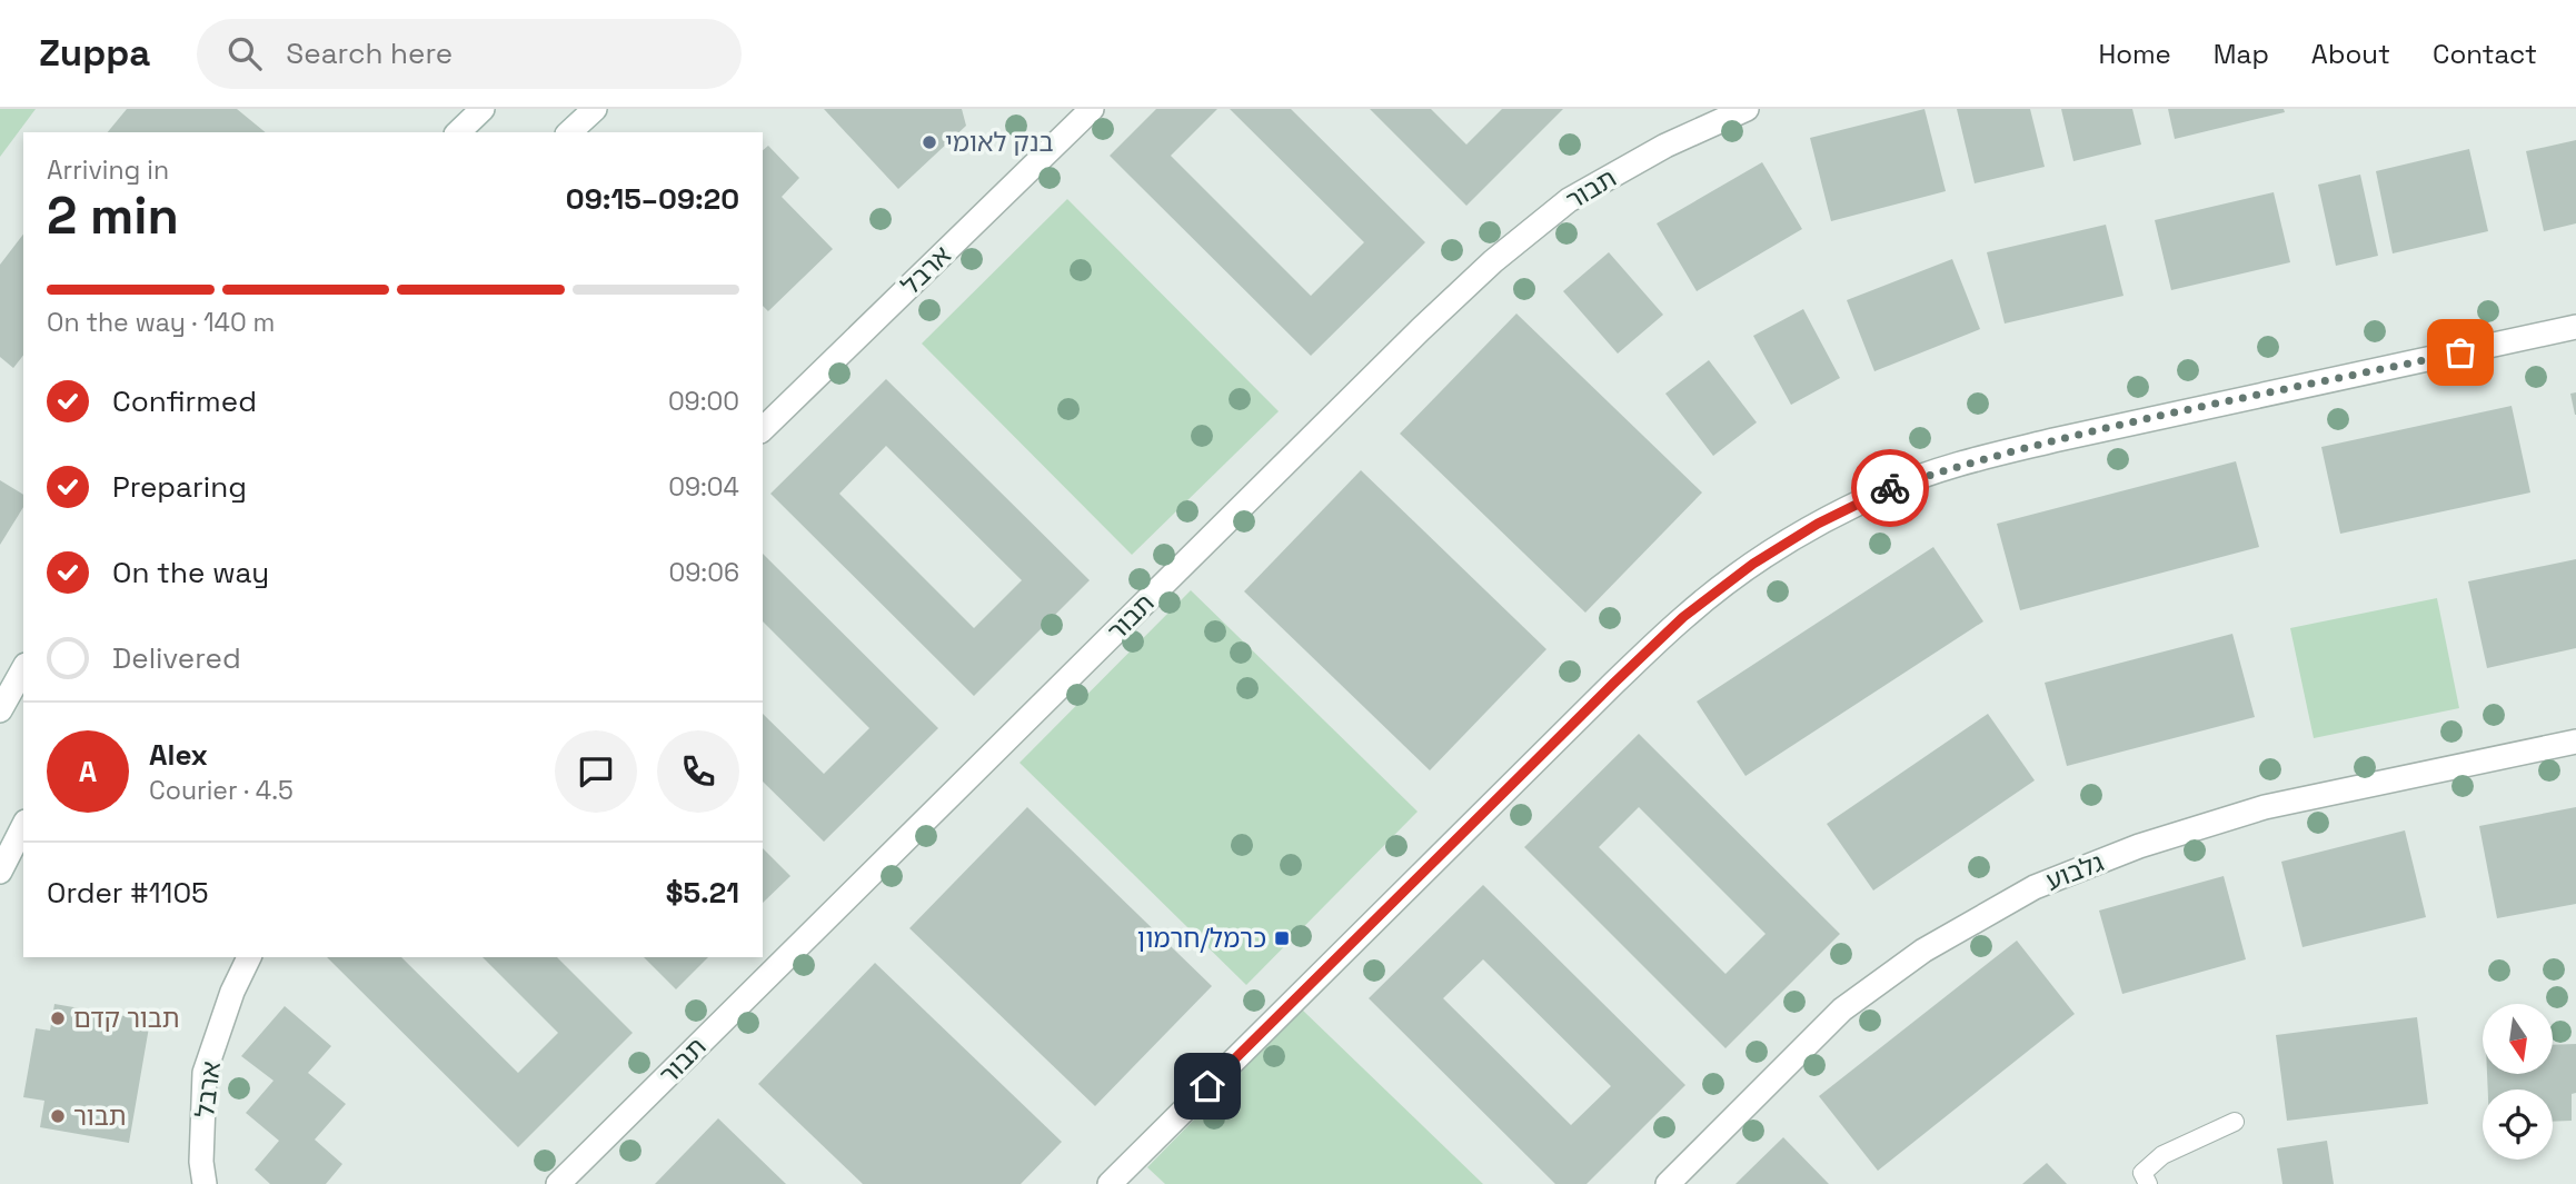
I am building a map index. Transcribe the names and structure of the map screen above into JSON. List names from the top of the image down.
{
  "streets": {
    "street": ["תבור", "ארבל", "גלבוע"]
  },
  "places": {
    "other": ["בנק לאומי", "תבור קדם", "תבור"],
    "transit": ["כרמל/חרמון"]
  },
  "north": "bottom",
  "page": {
    "header": "Zuppa",
    "search": "Search here",
    "nav": [
      "Home",
      "Map",
      "About",
      "Contact"
    ],
    "heading": ["2 min", "Arriving in", "09:15–09:20"],
    "panel": [
      "Alex",
      "Courier · 4.5",
      "Order #1105",
      "$5.21"
    ],
    "bar": "On the way · 140 m",
    "list": [
      ["Confirmed", "09:00"],
      ["Preparing", "09:04"],
      ["On the way", "09:06"],
      "Delivered"
    ],
    "round": "A"
  }
}
